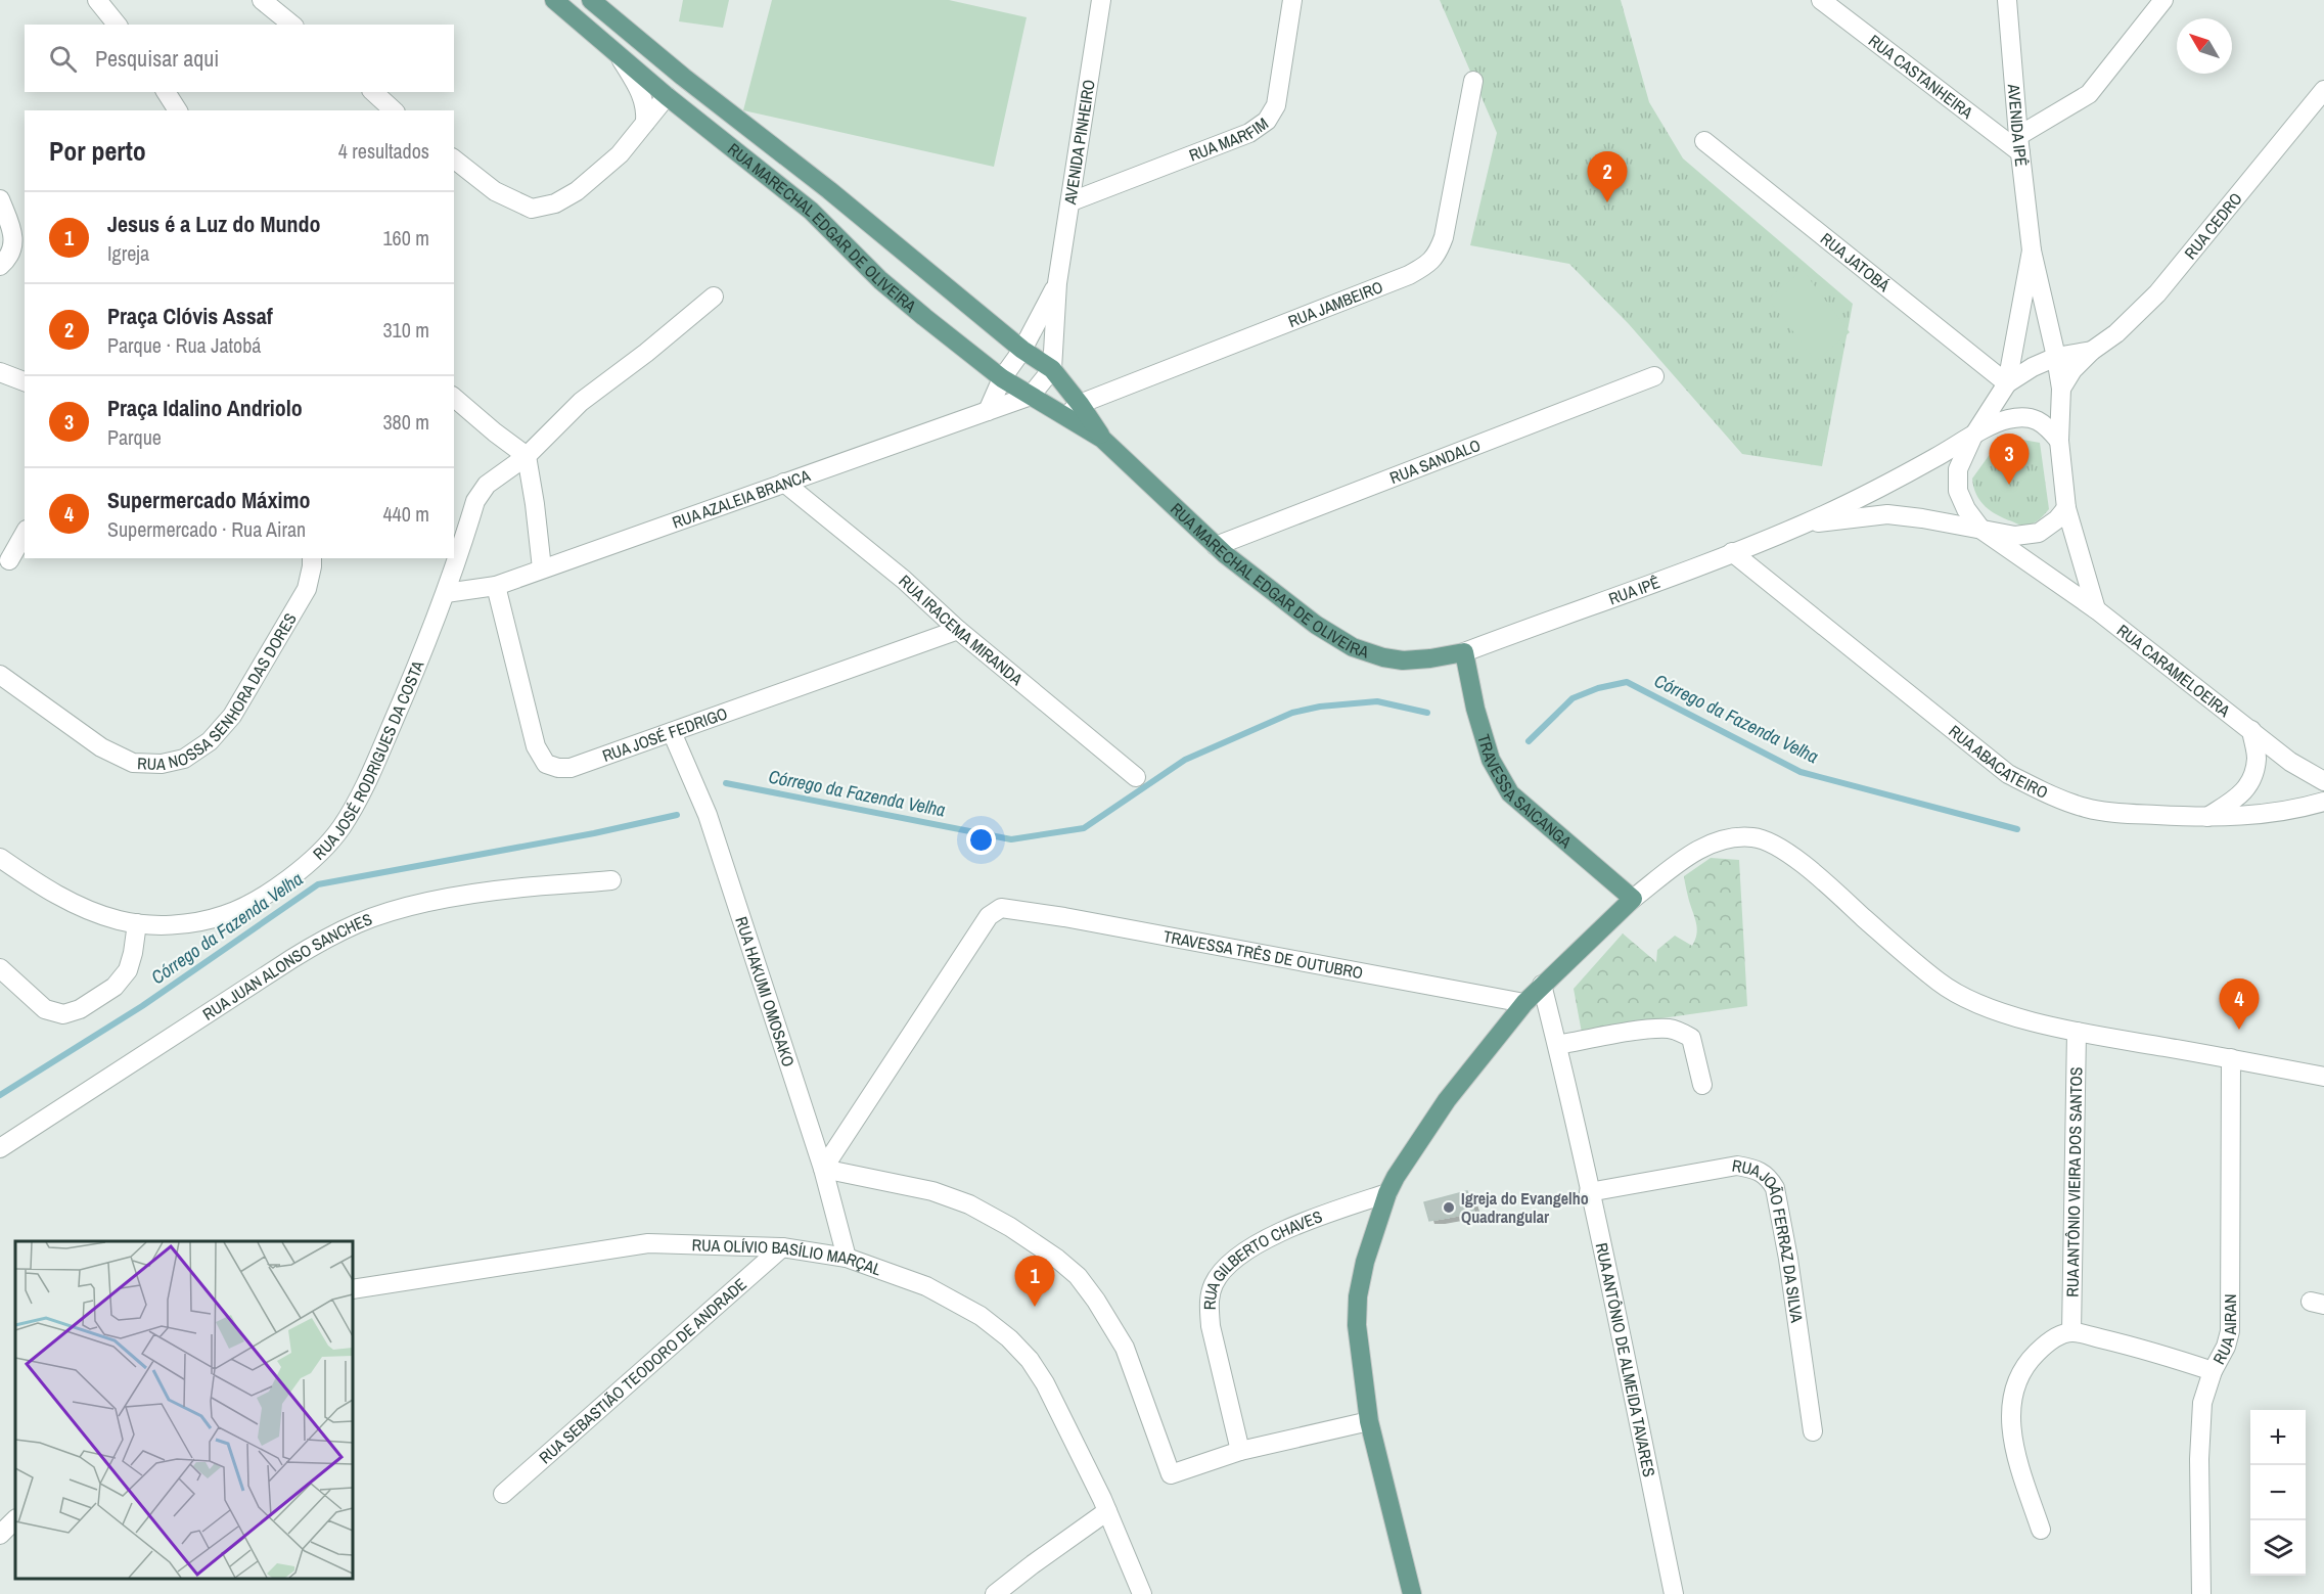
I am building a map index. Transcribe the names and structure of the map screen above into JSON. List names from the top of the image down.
{
  "streets": {
    "main road": ["RUA MARECHAL EDGAR DE OLIVEIRA", "TRAVESSA SAICANGA"],
    "street": [
      "RUA CASTANHEIRA",
      "AVENIDA IPÊ",
      "RUA MARFIM",
      "AVENIDA PINHEIRO",
      "RUA CEDRO",
      "RUA JATOBÁ",
      "RUA JAMBEIRO",
      "RUA SANDALO",
      "RUA AZALEIA BRANCA",
      "RUA IPÊ",
      "RUA IRACEMA MIRANDA",
      "RUA CARAMELOEIRA",
      "RUA NOSSA SENHORA DAS DORES",
      "RUA JOSÉ FEDRIGO",
      "RUA JOSÉ RODRIGUES DA COSTA",
      "RUA ABACATEIRO",
      "TRAVESSA TRÊS DE OUTUBRO",
      "RUA JUAN ALONSO SANCHES",
      "RUA HAKUMI OMOSAKO",
      "RUA ANTÔNIO VIEIRA DOS SANTOS",
      "RUA JOÃO FERRAZ DA SILVA",
      "RUA OLÍVIO BASÍLIO MARÇAL",
      "RUA GILBERTO CHAVES",
      "RUA AIRAN",
      "RUA ANTÔNIO DE ALMEIDA TAVARES",
      "RUA SEBASTIÃO TEODORO DE ANDRADE"
    ]
  },
  "crossings": [
    ["RUA CASTANHEIRA", "AVENIDA IPÊ"],
    ["AVENIDA IPÊ", "RUA CEDRO"],
    ["AVENIDA IPÊ", "RUA JATOBÁ"],
    ["AVENIDA IPÊ", "RUA IPÊ"],
    ["AVENIDA IPÊ", "RUA CARAMELOEIRA"],
    ["RUA MARFIM", "AVENIDA PINHEIRO"],
    ["AVENIDA PINHEIRO", "RUA MARECHAL EDGAR DE OLIVEIRA"],
    ["RUA CEDRO", "RUA JATOBÁ"],
    ["RUA MARECHAL EDGAR DE OLIVEIRA", "RUA JAMBEIRO"],
    ["RUA MARECHAL EDGAR DE OLIVEIRA", "RUA SANDALO"],
    ["RUA MARECHAL EDGAR DE OLIVEIRA", "RUA AZALEIA BRANCA"],
    ["RUA MARECHAL EDGAR DE OLIVEIRA", "RUA IPÊ"],
    ["RUA MARECHAL EDGAR DE OLIVEIRA", "TRAVESSA SAICANGA"],
    ["RUA AZALEIA BRANCA", "RUA IRACEMA MIRANDA"],
    ["RUA AZALEIA BRANCA", "RUA JOSÉ FEDRIGO"],
    ["RUA AZALEIA BRANCA", "RUA JOSÉ RODRIGUES DA COSTA"],
    ["RUA IPÊ", "RUA CARAMELOEIRA"],
    ["RUA IPÊ", "RUA ABACATEIRO"],
    ["RUA IPÊ", "TRAVESSA SAICANGA"],
    ["RUA IRACEMA MIRANDA", "RUA JOSÉ FEDRIGO"],
    ["RUA JOSÉ FEDRIGO", "RUA HAKUMI OMOSAKO"],
    ["TRAVESSA TRÊS DE OUTUBRO", "RUA HAKUMI OMOSAKO"],
    ["RUA HAKUMI OMOSAKO", "RUA OLÍVIO BASÍLIO MARÇAL"],
    ["RUA JOÃO FERRAZ DA SILVA", "RUA ANTÔNIO DE ALMEIDA TAVARES"],
    ["RUA OLÍVIO BASÍLIO MARÇAL", "RUA SEBASTIÃO TEODORO DE ANDRADE"]
  ],
  "water": ["Córrego da Fazenda Velha"],
  "places": ["Igreja do Evangelho Quadrangular"],
  "north": "top left",
  "page": {
    "search": "Pesquisar aqui",
    "heading": ["Por perto", "4 resultados"],
    "pins": [
      "2",
      "3",
      "4",
      "1"
    ],
    "list": [
      {
        "mark": "1",
        "name": "Jesus é a Luz do Mundo",
        "note": "Igreja",
        "value": "160 m"
      },
      {
        "mark": "2",
        "name": "Praça Clóvis Assaf",
        "note": "Parque · Rua Jatobá",
        "value": "310 m"
      },
      {
        "mark": "3",
        "name": "Praça Idalino Andriolo",
        "note": "Parque",
        "value": "380 m"
      },
      {
        "mark": "4",
        "name": "Supermercado Máximo",
        "note": "Supermercado · Rua Airan",
        "value": "440 m"
      }
    ],
    "map_buttons": ["+", "−"]
  }
}
